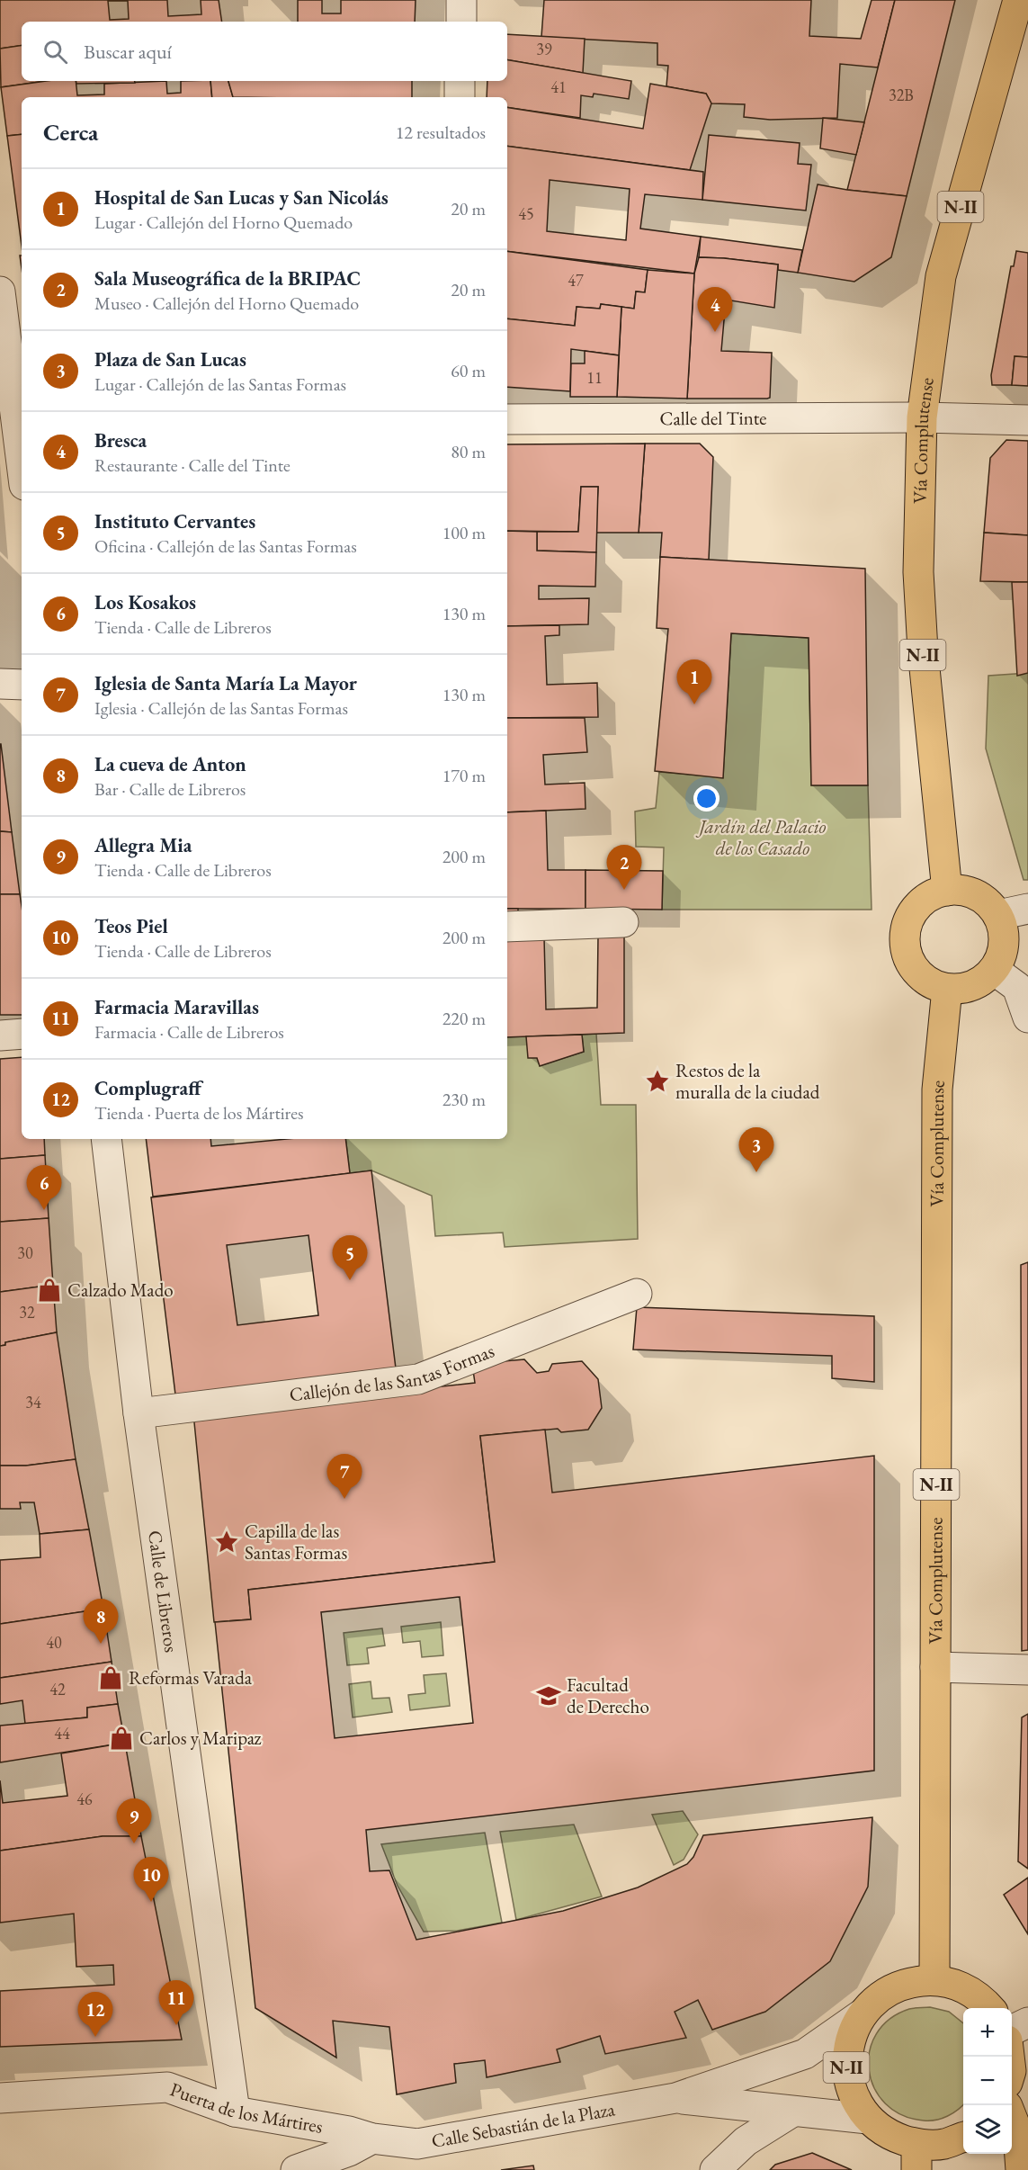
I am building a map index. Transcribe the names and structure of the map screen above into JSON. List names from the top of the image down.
{
  "streets": {
    "main road": ["N-II", "Vía Complutense"],
    "street": [
      "Calle del Tinte",
      "Callejón de las Santas Formas",
      "Calle de Libreros",
      "Puerta de los Mártires",
      "Calle Sebastián de la Plaza"
    ]
  },
  "crossings": [
    ["N-II", "Vía Complutense"],
    ["N-II", "Calle Sebastián de la Plaza"],
    ["Calle del Tinte", "Vía Complutense"],
    ["Callejón de las Santas Formas", "Calle de Libreros"],
    ["Calle de Libreros", "Puerta de los Mártires"],
    ["Puerta de los Mártires", "Calle Sebastián de la Plaza"]
  ],
  "parks": ["Jardín del Palacio de los Casado"],
  "places": {
    "place": ["Restos de la muralla de la ciudad", "Capilla de las Santas Formas"],
    "shop": ["Calzado Mado", "Reformas Varada", "Carlos y Maripaz"],
    "school or university": ["Facultad de Derecho"]
  },
  "house_numbers": [
    "39",
    "41",
    "32B",
    "45",
    "47",
    "11",
    "30",
    "32",
    "34",
    "40",
    "42",
    "44",
    "46"
  ],
  "page": {
    "search": "Buscar aquí",
    "heading": ["Cerca", "12 resultados"],
    "list": [
      {
        "mark": "1",
        "name": "Hospital de San Lucas y San Nicolás",
        "note": "Lugar · Callejón del Horno Quemado",
        "value": "20 m"
      },
      {
        "mark": "2",
        "name": "Sala Museográfica de la BRIPAC",
        "note": "Museo · Callejón del Horno Quemado",
        "value": "20 m"
      },
      {
        "mark": "3",
        "name": "Plaza de San Lucas",
        "note": "Lugar · Callejón de las Santas Formas",
        "value": "60 m"
      },
      {
        "mark": "4",
        "name": "Bresca",
        "note": "Restaurante · Calle del Tinte",
        "value": "80 m"
      },
      {
        "mark": "5",
        "name": "Instituto Cervantes",
        "note": "Oficina · Callejón de las Santas Formas",
        "value": "100 m"
      },
      {
        "mark": "6",
        "name": "Los Kosakos",
        "note": "Tienda · Calle de Libreros",
        "value": "130 m"
      },
      {
        "mark": "7",
        "name": "Iglesia de Santa María La Mayor",
        "note": "Iglesia · Callejón de las Santas Formas",
        "value": "130 m"
      },
      {
        "mark": "8",
        "name": "La cueva de Anton",
        "note": "Bar · Calle de Libreros",
        "value": "170 m"
      },
      {
        "mark": "9",
        "name": "Allegra Mia",
        "note": "Tienda · Calle de Libreros",
        "value": "200 m"
      },
      {
        "mark": "10",
        "name": "Teos Piel",
        "note": "Tienda · Calle de Libreros",
        "value": "200 m"
      },
      {
        "mark": "11",
        "name": "Farmacia Maravillas",
        "note": "Farmacia · Calle de Libreros",
        "value": "220 m"
      },
      {
        "mark": "12",
        "name": "Complugraff",
        "note": "Tienda · Puerta de los Mártires",
        "value": "230 m"
      }
    ],
    "pins": [
      "4",
      "1",
      "2",
      "3",
      "6",
      "5",
      "7",
      "8",
      "9",
      "10",
      "11",
      "12"
    ],
    "map_buttons": ["+", "−"]
  }
}
